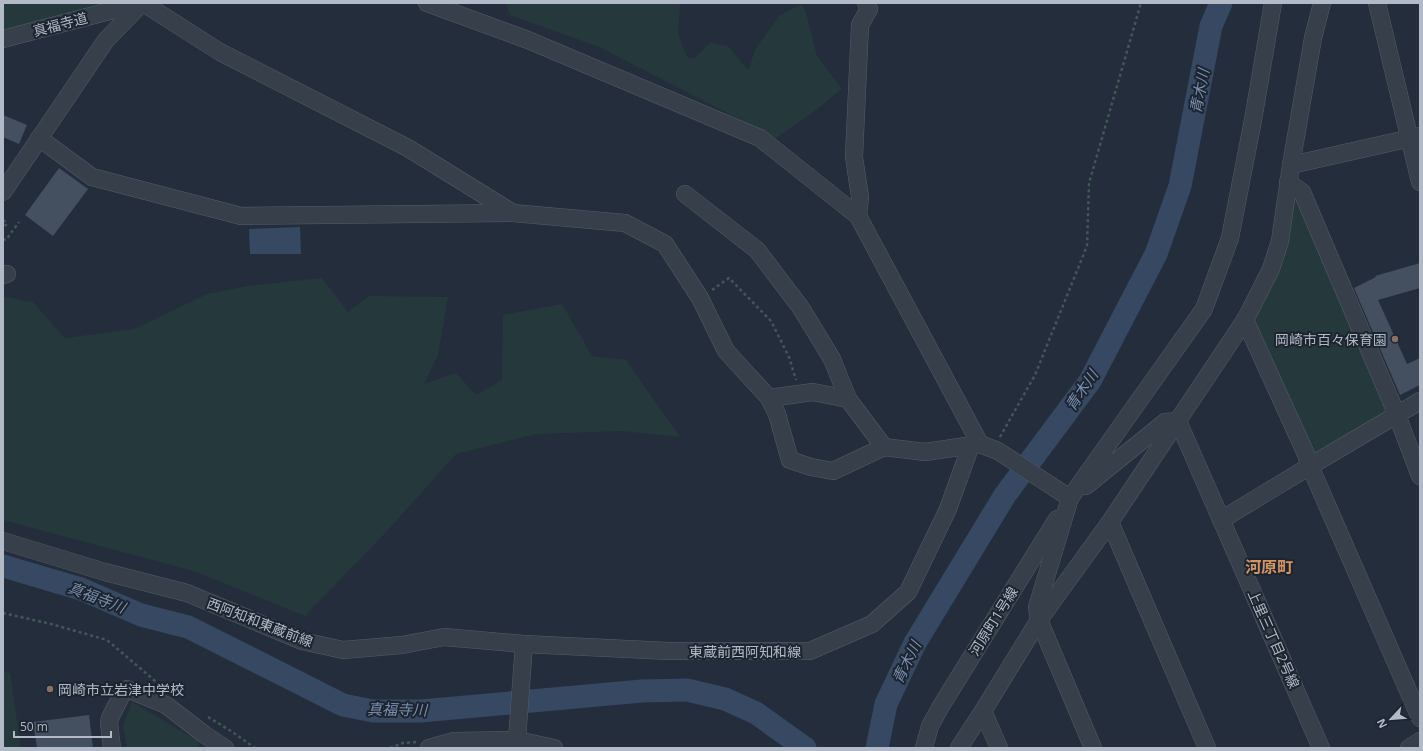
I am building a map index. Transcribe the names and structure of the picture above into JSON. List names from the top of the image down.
{
  "streets": {
    "street": [
      "真福寺道",
      "河原町1号線",
      "西阿知和東蔵前線",
      "上里三丁目2号線",
      "東蔵前西阿知和線"
    ]
  },
  "crossings": [
    ["西阿知和東蔵前線", "東蔵前西阿知和線"]
  ],
  "districts": ["河原町"],
  "water": ["青木川", "真福寺川"],
  "places": ["岡崎市百々保育園", "岡崎市立岩津中学校"],
  "scale_bar": "50 m",
  "north": "bottom left"
}
